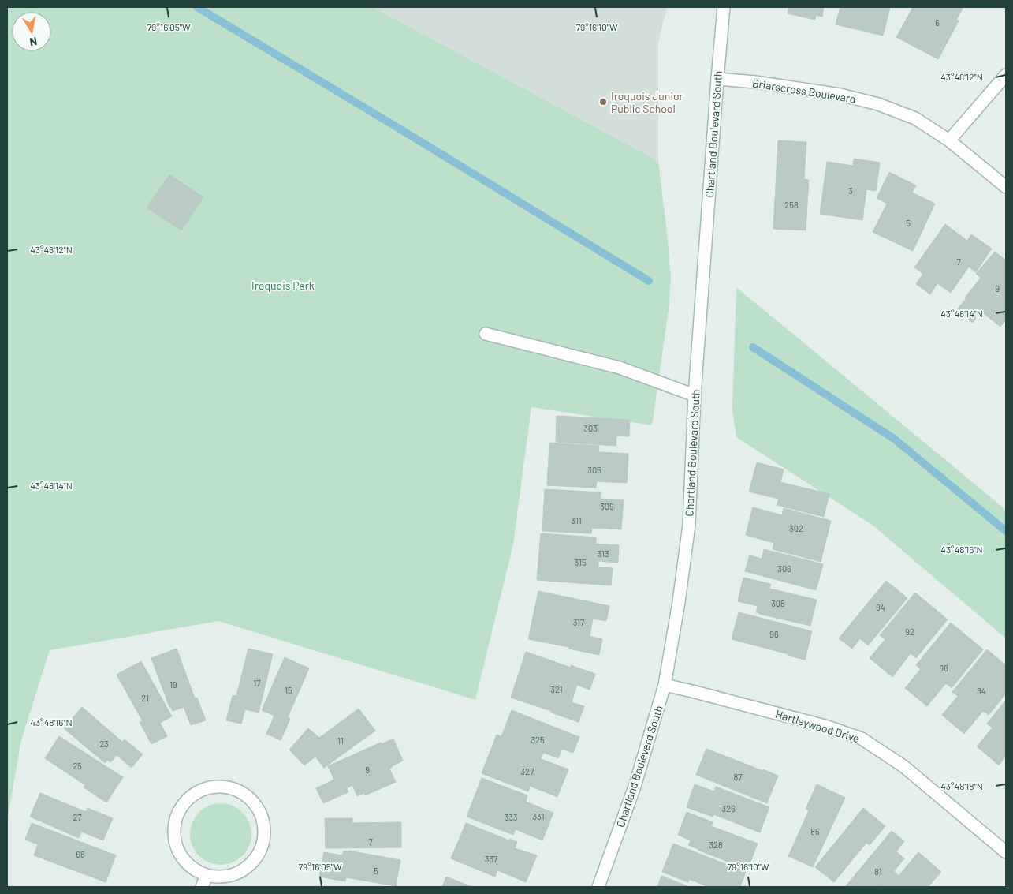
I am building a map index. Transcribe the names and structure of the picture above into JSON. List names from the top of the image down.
{
  "streets": {
    "street": ["Briarscross Boulevard", "Chartland Boulevard South", "Hartleywood Drive"]
  },
  "crossings": [
    ["Briarscross Boulevard", "Chartland Boulevard South"],
    ["Chartland Boulevard South", "Hartleywood Drive"]
  ],
  "parks": ["Iroquois Park"],
  "places": ["Iroquois Junior Public School"],
  "house_numbers": [
    "6",
    "3",
    "258",
    "5",
    "7",
    "9",
    "303",
    "305",
    "309",
    "311",
    "302",
    "313",
    "315",
    "306",
    "308",
    "94",
    "317",
    "92",
    "96",
    "88",
    "17",
    "19",
    "321",
    "15",
    "84",
    "21",
    "325",
    "11",
    "23",
    "25",
    "9",
    "327",
    "87",
    "326",
    "331",
    "27",
    "333",
    "85",
    "7",
    "328",
    "68",
    "337",
    "5",
    "81"
  ],
  "north": "bottom",
  "coordinates": [
    "79°16'05\"W",
    "79°16'10\"W",
    "43°48'12\"N",
    "43°48'14\"N",
    "43°48'16\"N",
    "43°48'18\"N"
  ]
}
